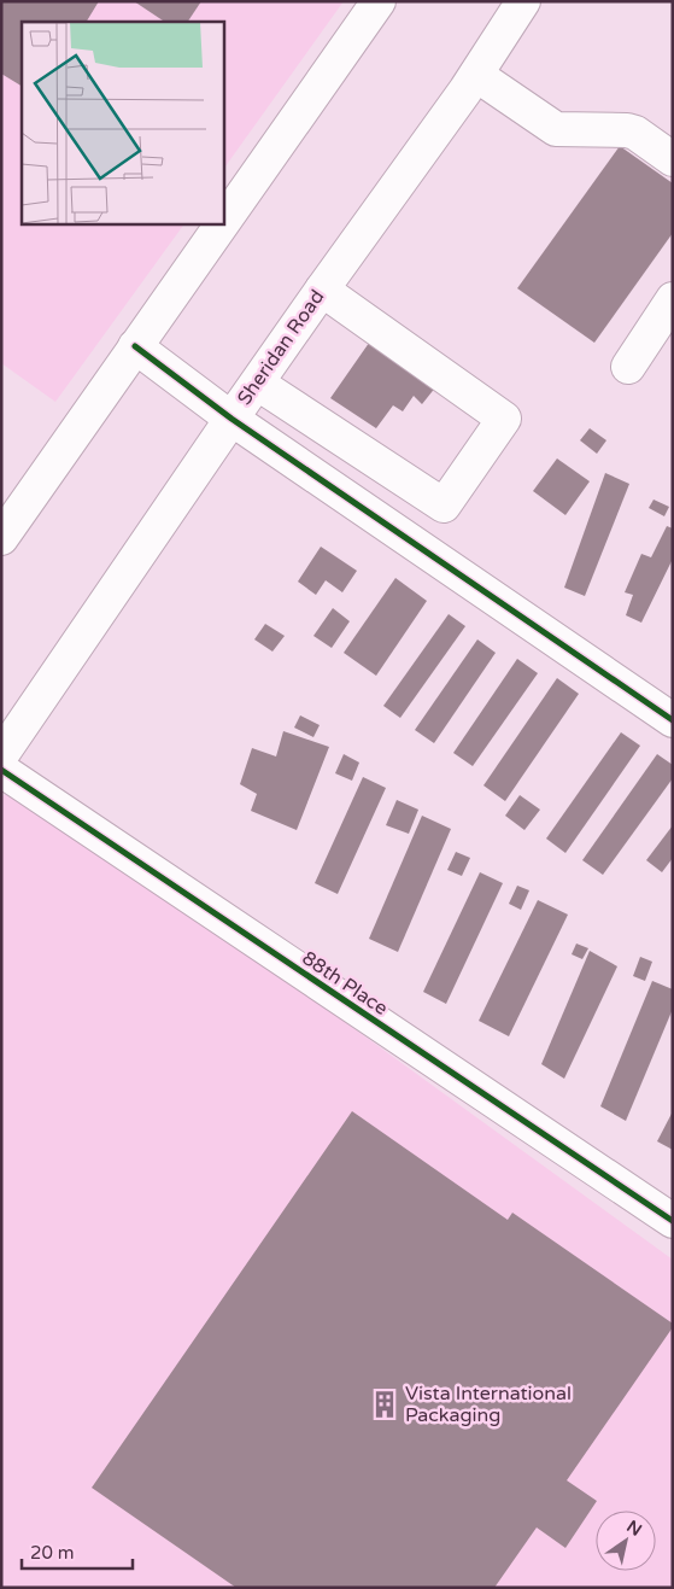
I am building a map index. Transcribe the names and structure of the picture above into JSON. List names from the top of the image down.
{
  "streets": {
    "main road": ["Sheridan Road", "88th Place"]
  },
  "places": {
    "building": ["Vista International Packaging"]
  },
  "scale_bar": "20 m",
  "north": "top right"
}
